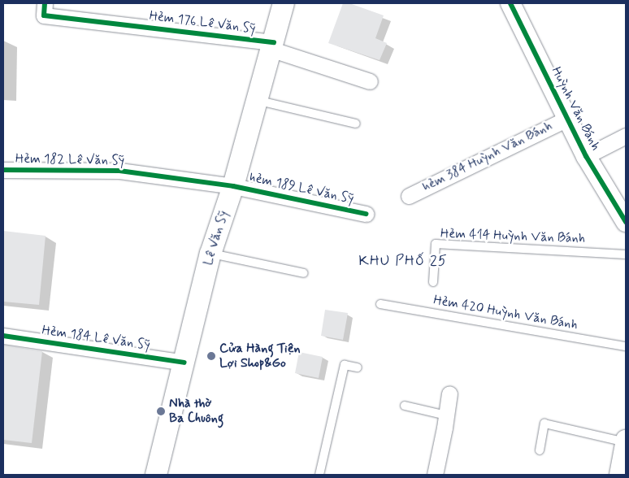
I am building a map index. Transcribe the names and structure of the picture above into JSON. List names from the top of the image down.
{
  "streets": {
    "main road": ["Lê Văn Sỹ"],
    "street": [
      "Hẻm 176 Lê Văn Sỹ",
      "Huỳnh Văn Bánh",
      "hẻm 384 Huỳnh Văn Bánh",
      "Hẻm 182 Lê Văn Sỹ",
      "hẻm 189 Lê Văn Sỹ",
      "Hẻm 184 Lê Văn Sỹ"
    ],
    "lane": ["Hẻm 414 Huỳnh Văn Bánh", "Hẻm 420 Huỳnh Văn Bánh"]
  },
  "crossings": [
    ["Hẻm 176 Lê Văn Sỹ", "Lê Văn Sỹ"],
    ["Huỳnh Văn Bánh", "hẻm 384 Huỳnh Văn Bánh"],
    ["Hẻm 182 Lê Văn Sỹ", "hẻm 189 Lê Văn Sỹ"],
    ["Hẻm 182 Lê Văn Sỹ", "Lê Văn Sỹ"],
    ["hẻm 189 Lê Văn Sỹ", "Lê Văn Sỹ"],
    ["Lê Văn Sỹ", "Hẻm 184 Lê Văn Sỹ"]
  ],
  "districts": ["KHU PHỐ 25"],
  "places": ["Cửa Hàng Tiện Lợi Shop&Go", "Nhà thờ Ba Chuông"]
}
